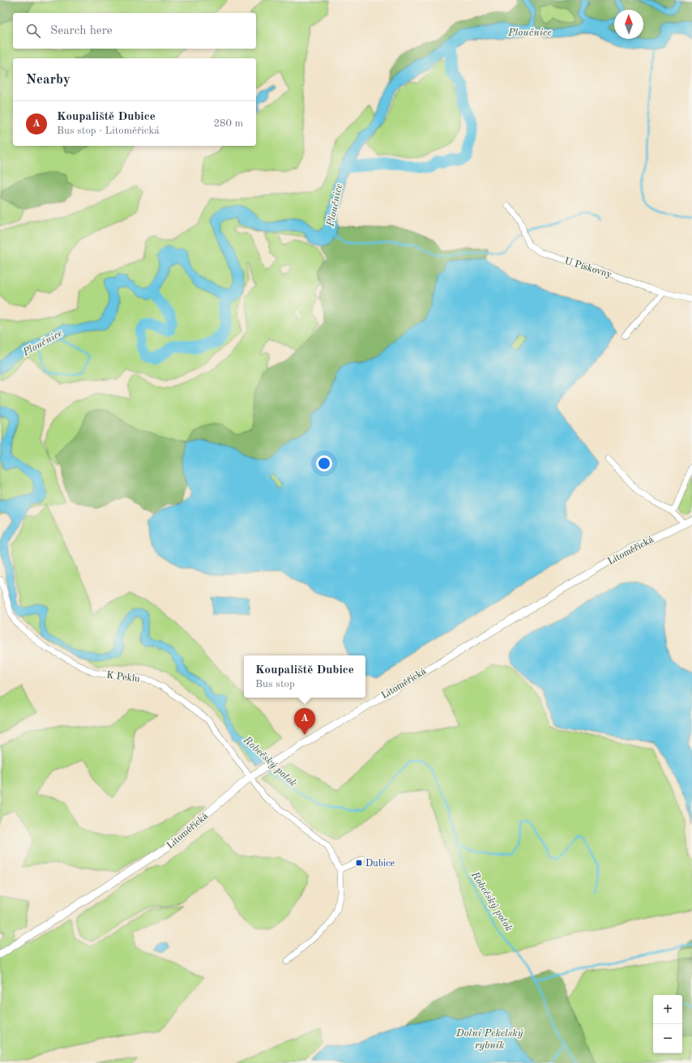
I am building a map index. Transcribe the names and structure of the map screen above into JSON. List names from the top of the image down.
{
  "streets": {
    "street": ["U Pískovny", "Litoměřická", "K Peklu"]
  },
  "crossings": [
    ["Litoměřická", "K Peklu"]
  ],
  "water": ["Ploučnice", "Robečský potok", "Dolní Pekelský rybník"],
  "places": {
    "transit": ["Dubice"]
  },
  "north": "top",
  "page": {
    "search": "Search here",
    "heading": "Nearby",
    "list": [
      {
        "mark": "A",
        "name": "Koupaliště Dubice",
        "note": "Bus stop · Litoměřická",
        "value": "280 m"
      }
    ],
    "popup": ["Koupaliště Dubice", "Bus stop"],
    "pins": "A",
    "map_buttons": ["+", "−"]
  }
}
